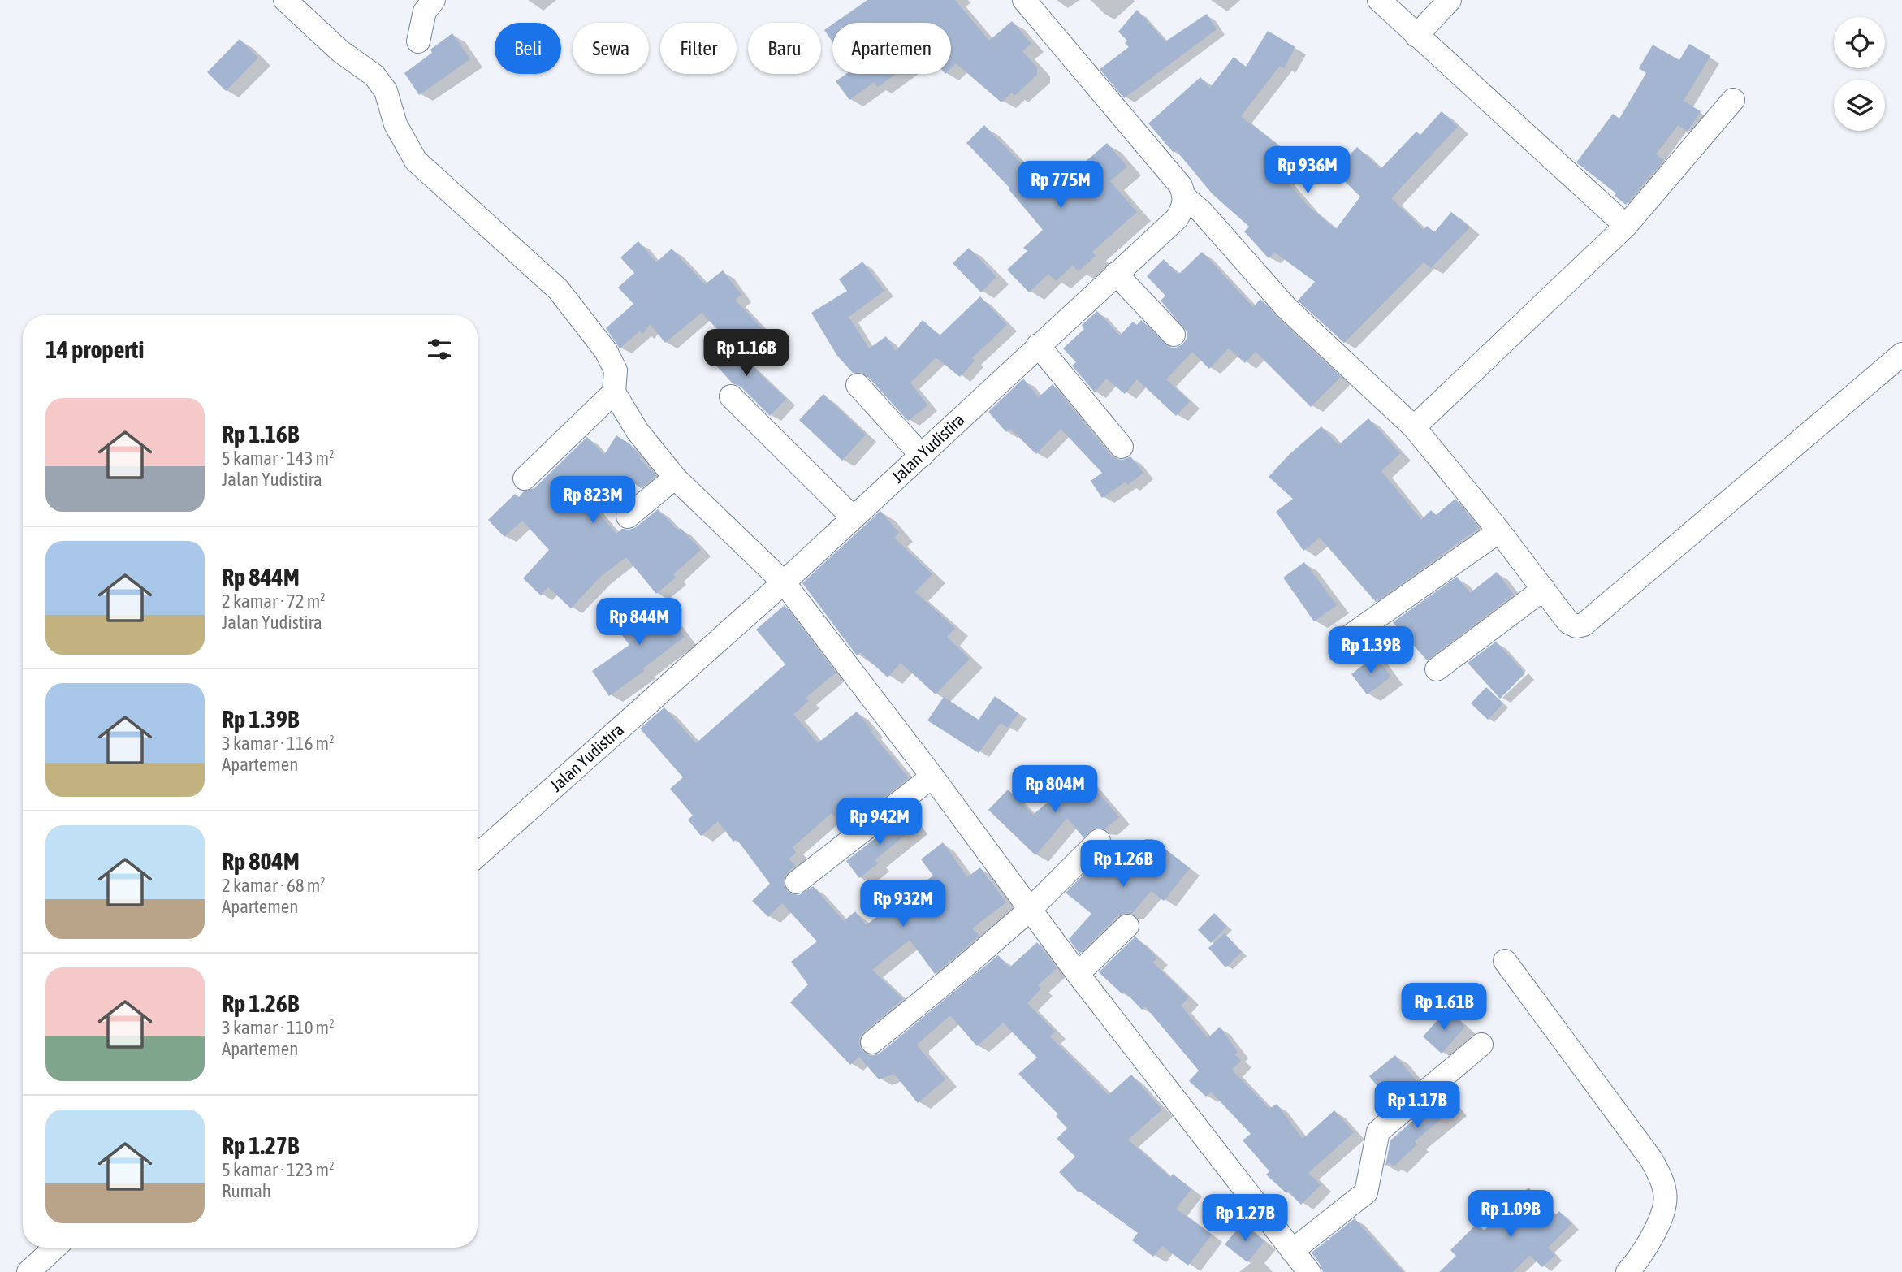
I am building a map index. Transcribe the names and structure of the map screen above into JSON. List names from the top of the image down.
{
  "streets": {
    "street": ["Jalan Yudistira"]
  },
  "page": {
    "chip": [
      "Beli",
      "Sewa",
      "Filter",
      "Baru",
      "Apartemen"
    ],
    "price": [
      "Rp 936M",
      "Rp 775M",
      "Rp 1.16B",
      "Rp 823M",
      "Rp 844M",
      "Rp 1.39B",
      "Rp 804M",
      "Rp 942M",
      "Rp 1.26B",
      "Rp 932M",
      "Rp 1.61B",
      "Rp 1.17B",
      "Rp 1.09B",
      "Rp 1.27B"
    ],
    "heading": "14 properti",
    "list": [
      {
        "name": "Rp 1.16B",
        "note": "5 kamar · 143 m² · Jalan Yudistira"
      },
      {
        "name": "Rp 844M",
        "note": "2 kamar · 72 m² · Jalan Yudistira"
      },
      {
        "name": "Rp 1.39B",
        "note": "3 kamar · 116 m² · Apartemen"
      },
      {
        "name": "Rp 804M",
        "note": "2 kamar · 68 m² · Apartemen"
      },
      {
        "name": "Rp 1.26B",
        "note": "3 kamar · 110 m² · Apartemen"
      },
      {
        "name": "Rp 1.27B",
        "note": "5 kamar · 123 m² · Rumah"
      }
    ]
  }
}
